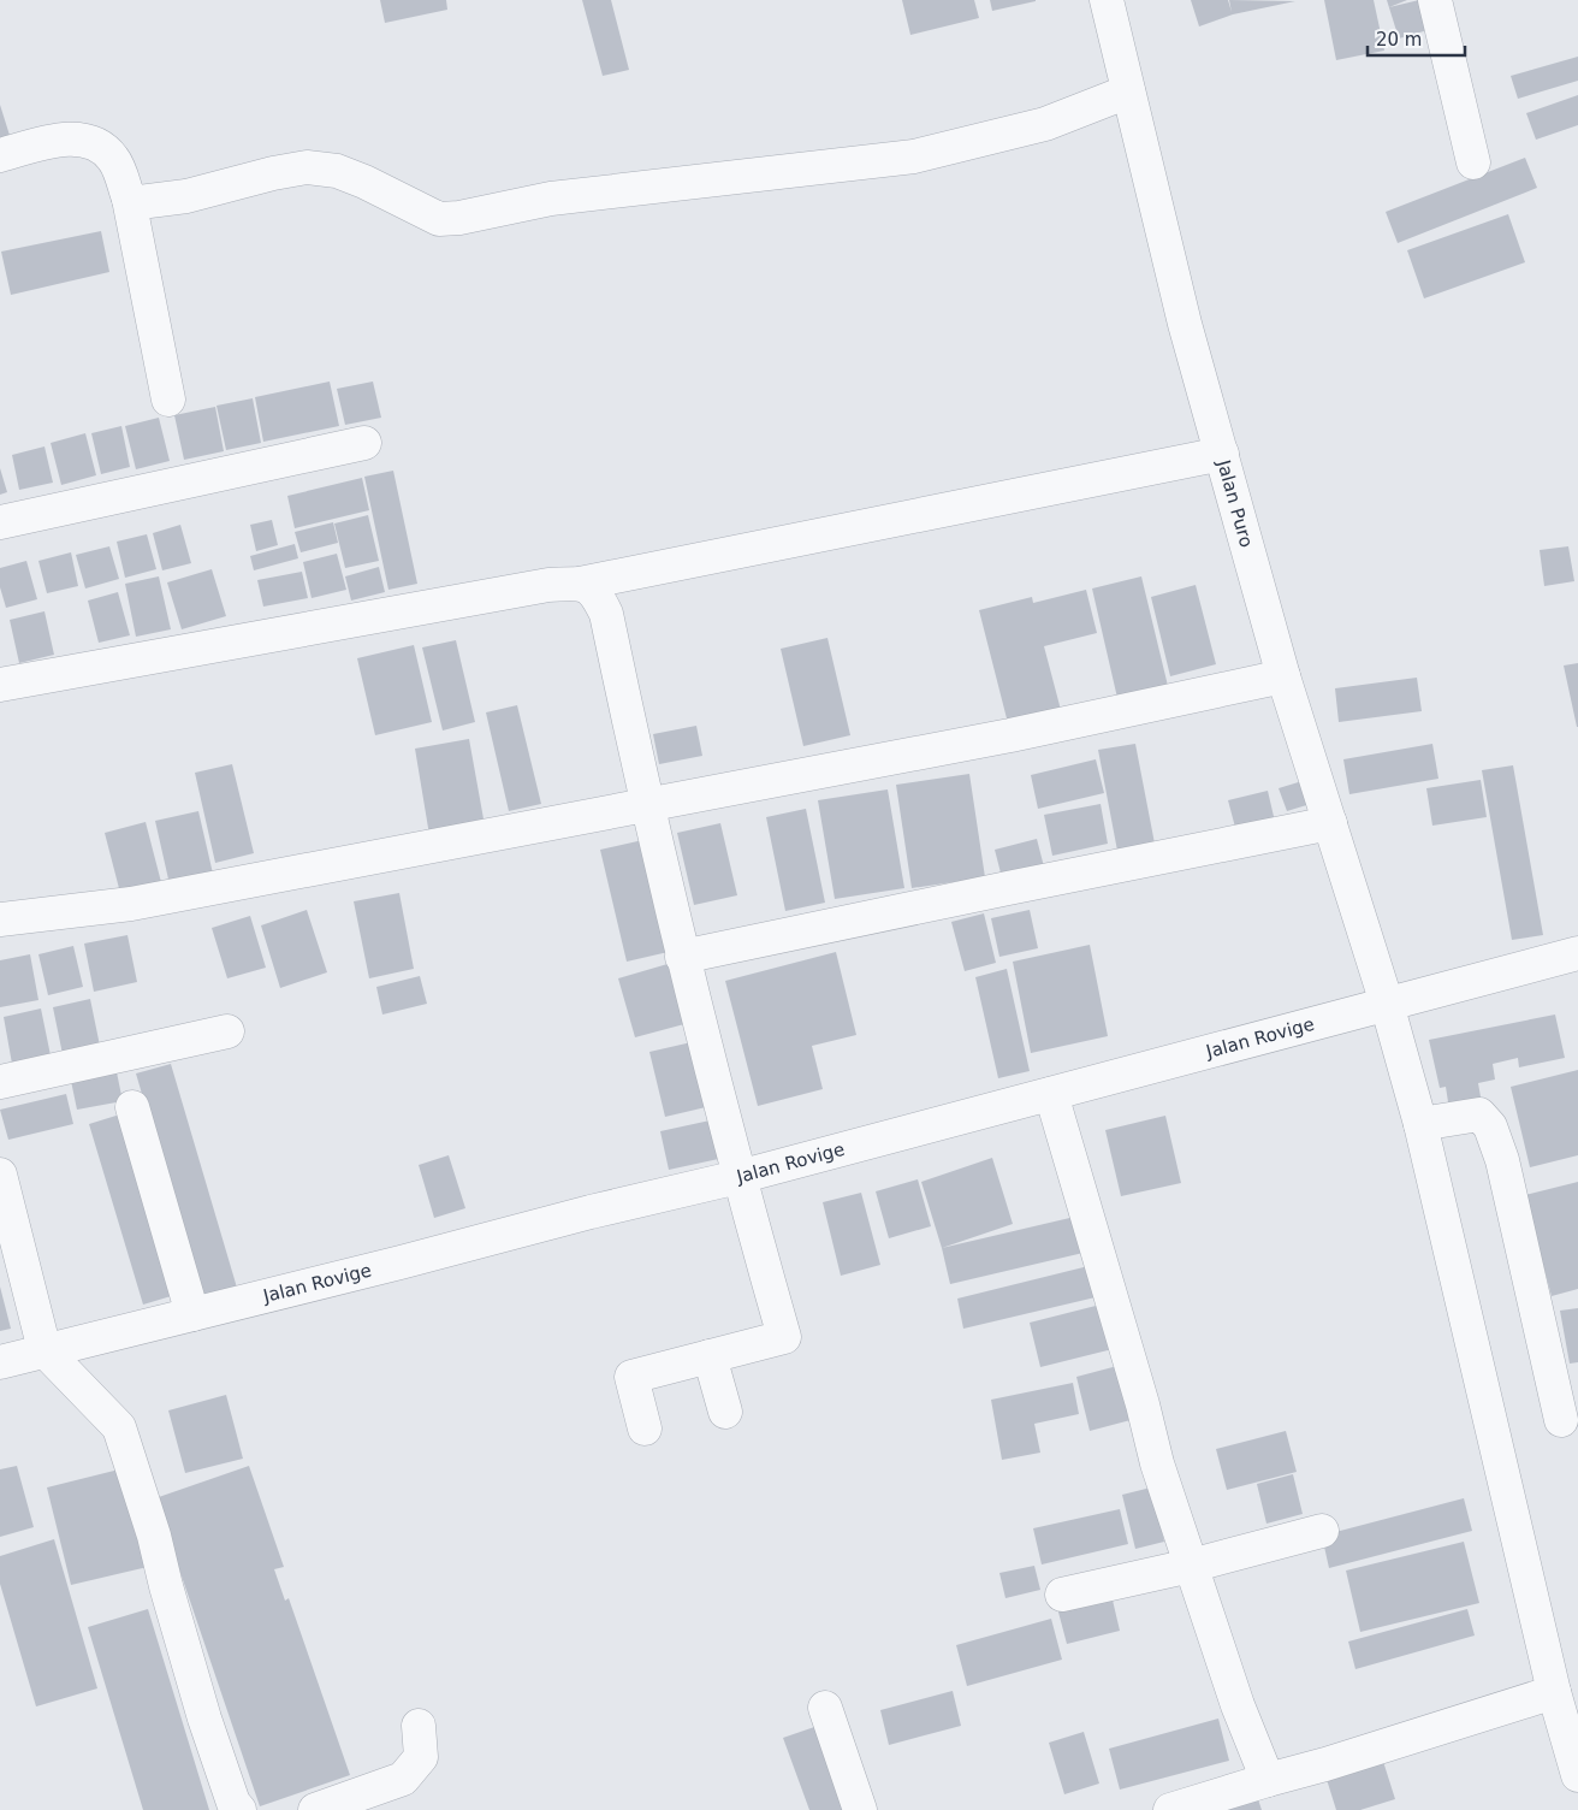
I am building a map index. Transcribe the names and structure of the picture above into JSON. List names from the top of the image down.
{
  "streets": {
    "street": ["Jalan Puro", "Jalan Rovige"]
  },
  "crossings": [
    ["Jalan Puro", "Jalan Rovige"]
  ],
  "scale_bar": "20 m"
}
